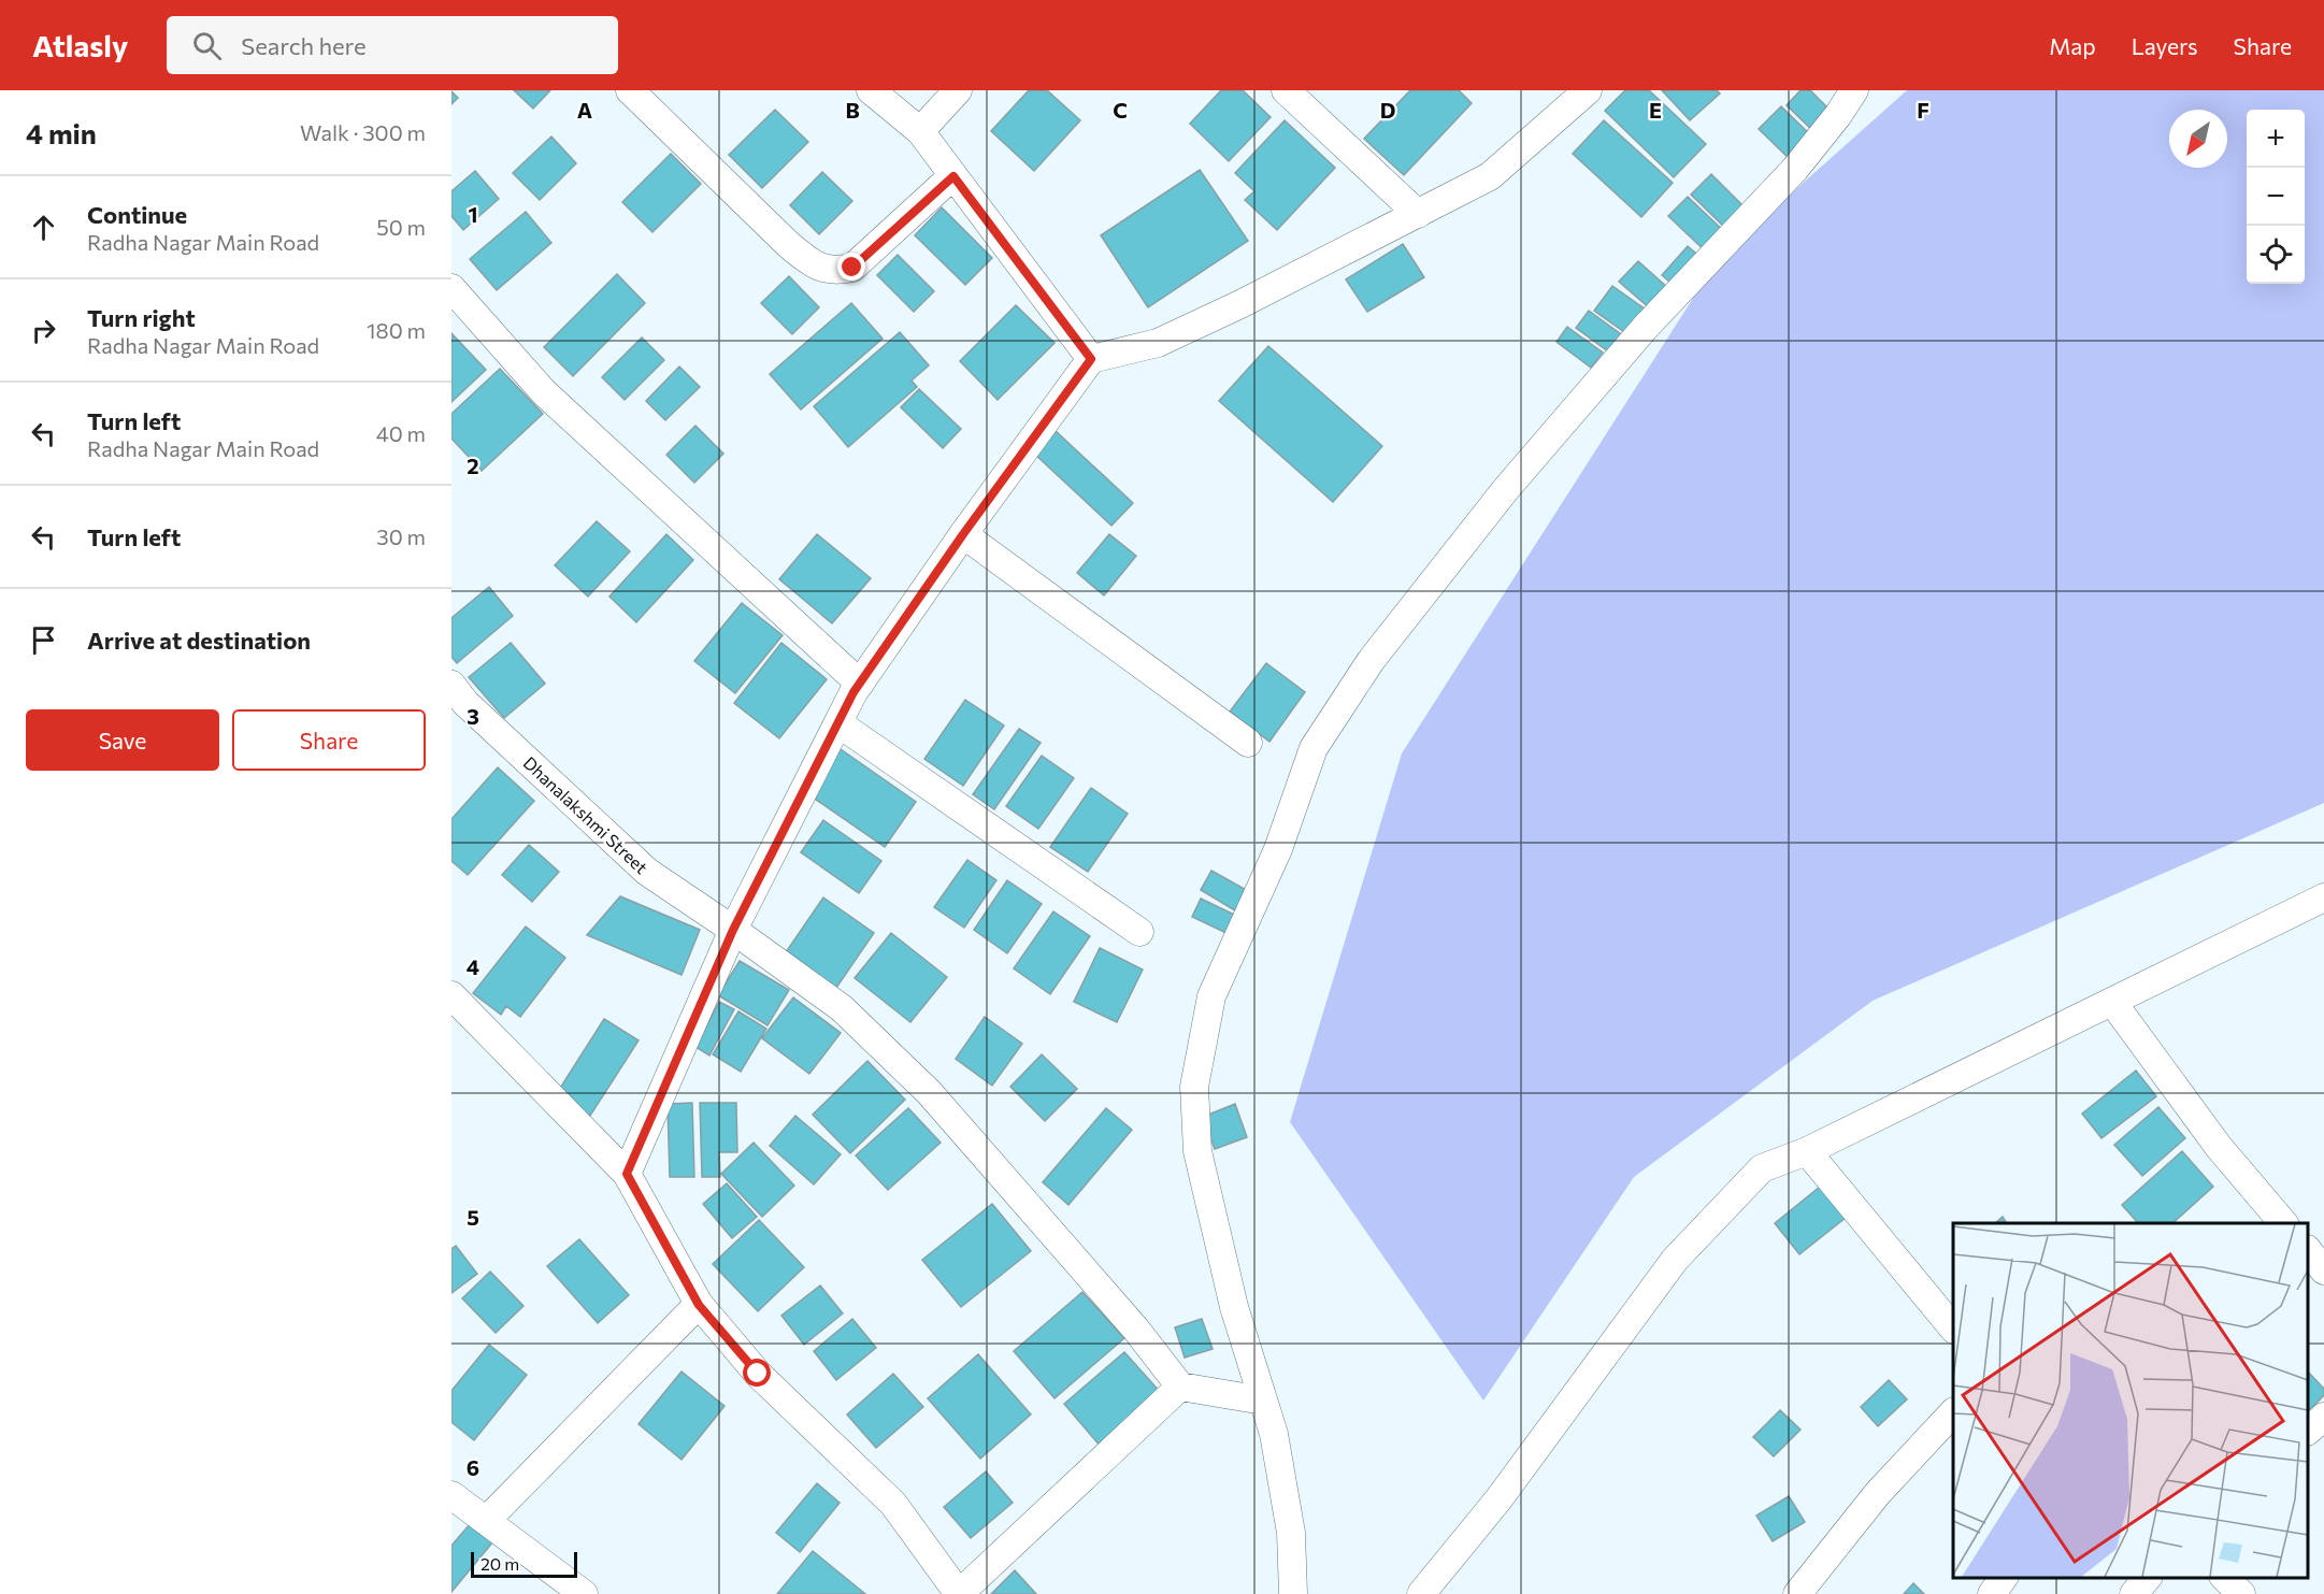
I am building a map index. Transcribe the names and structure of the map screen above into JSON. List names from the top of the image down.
{
  "streets": {
    "street": ["Dhanalakshmi Street"]
  },
  "scale_bar": "20 m",
  "north": "bottom left",
  "page": {
    "header": "Atlasly",
    "search": "Search here",
    "nav": ["Map", "Layers", "Share"],
    "heading": ["4 min", "Walk · 300 m"],
    "map_buttons": ["+", "−"],
    "list": [
      ["Continue", "Radha Nagar Main Road", "50 m"],
      ["Turn right", "Radha Nagar Main Road", "180 m"],
      ["Turn left", "Radha Nagar Main Road", "40 m"],
      ["Turn left", "30 m"],
      "Arrive at destination"
    ],
    "buttons": ["Save", "Share"],
    "scale": "20 m"
  },
  "grid": {
    "columns": [
      "A",
      "B",
      "C",
      "D",
      "E",
      "F"
    ],
    "rows": [
      "1",
      "2",
      "3",
      "4",
      "5",
      "6"
    ]
  }
}
